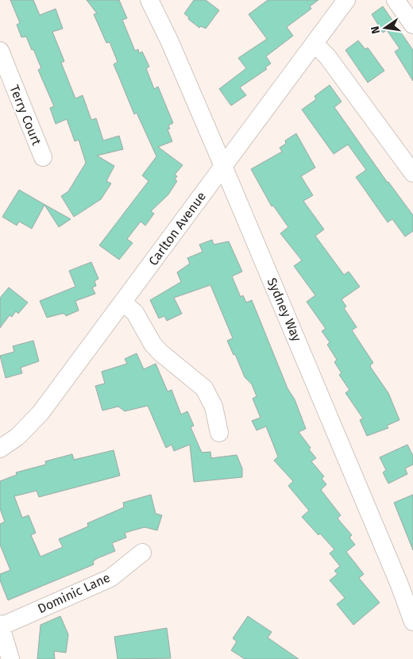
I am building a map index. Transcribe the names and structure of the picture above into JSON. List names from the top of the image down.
{
  "streets": {
    "street": [
      "Terry Court",
      "Carlton Avenue",
      "Sydney Way",
      "Dominic Lane"
    ]
  },
  "crossings": [
    ["Carlton Avenue", "Sydney Way"]
  ],
  "north": "left"
}
